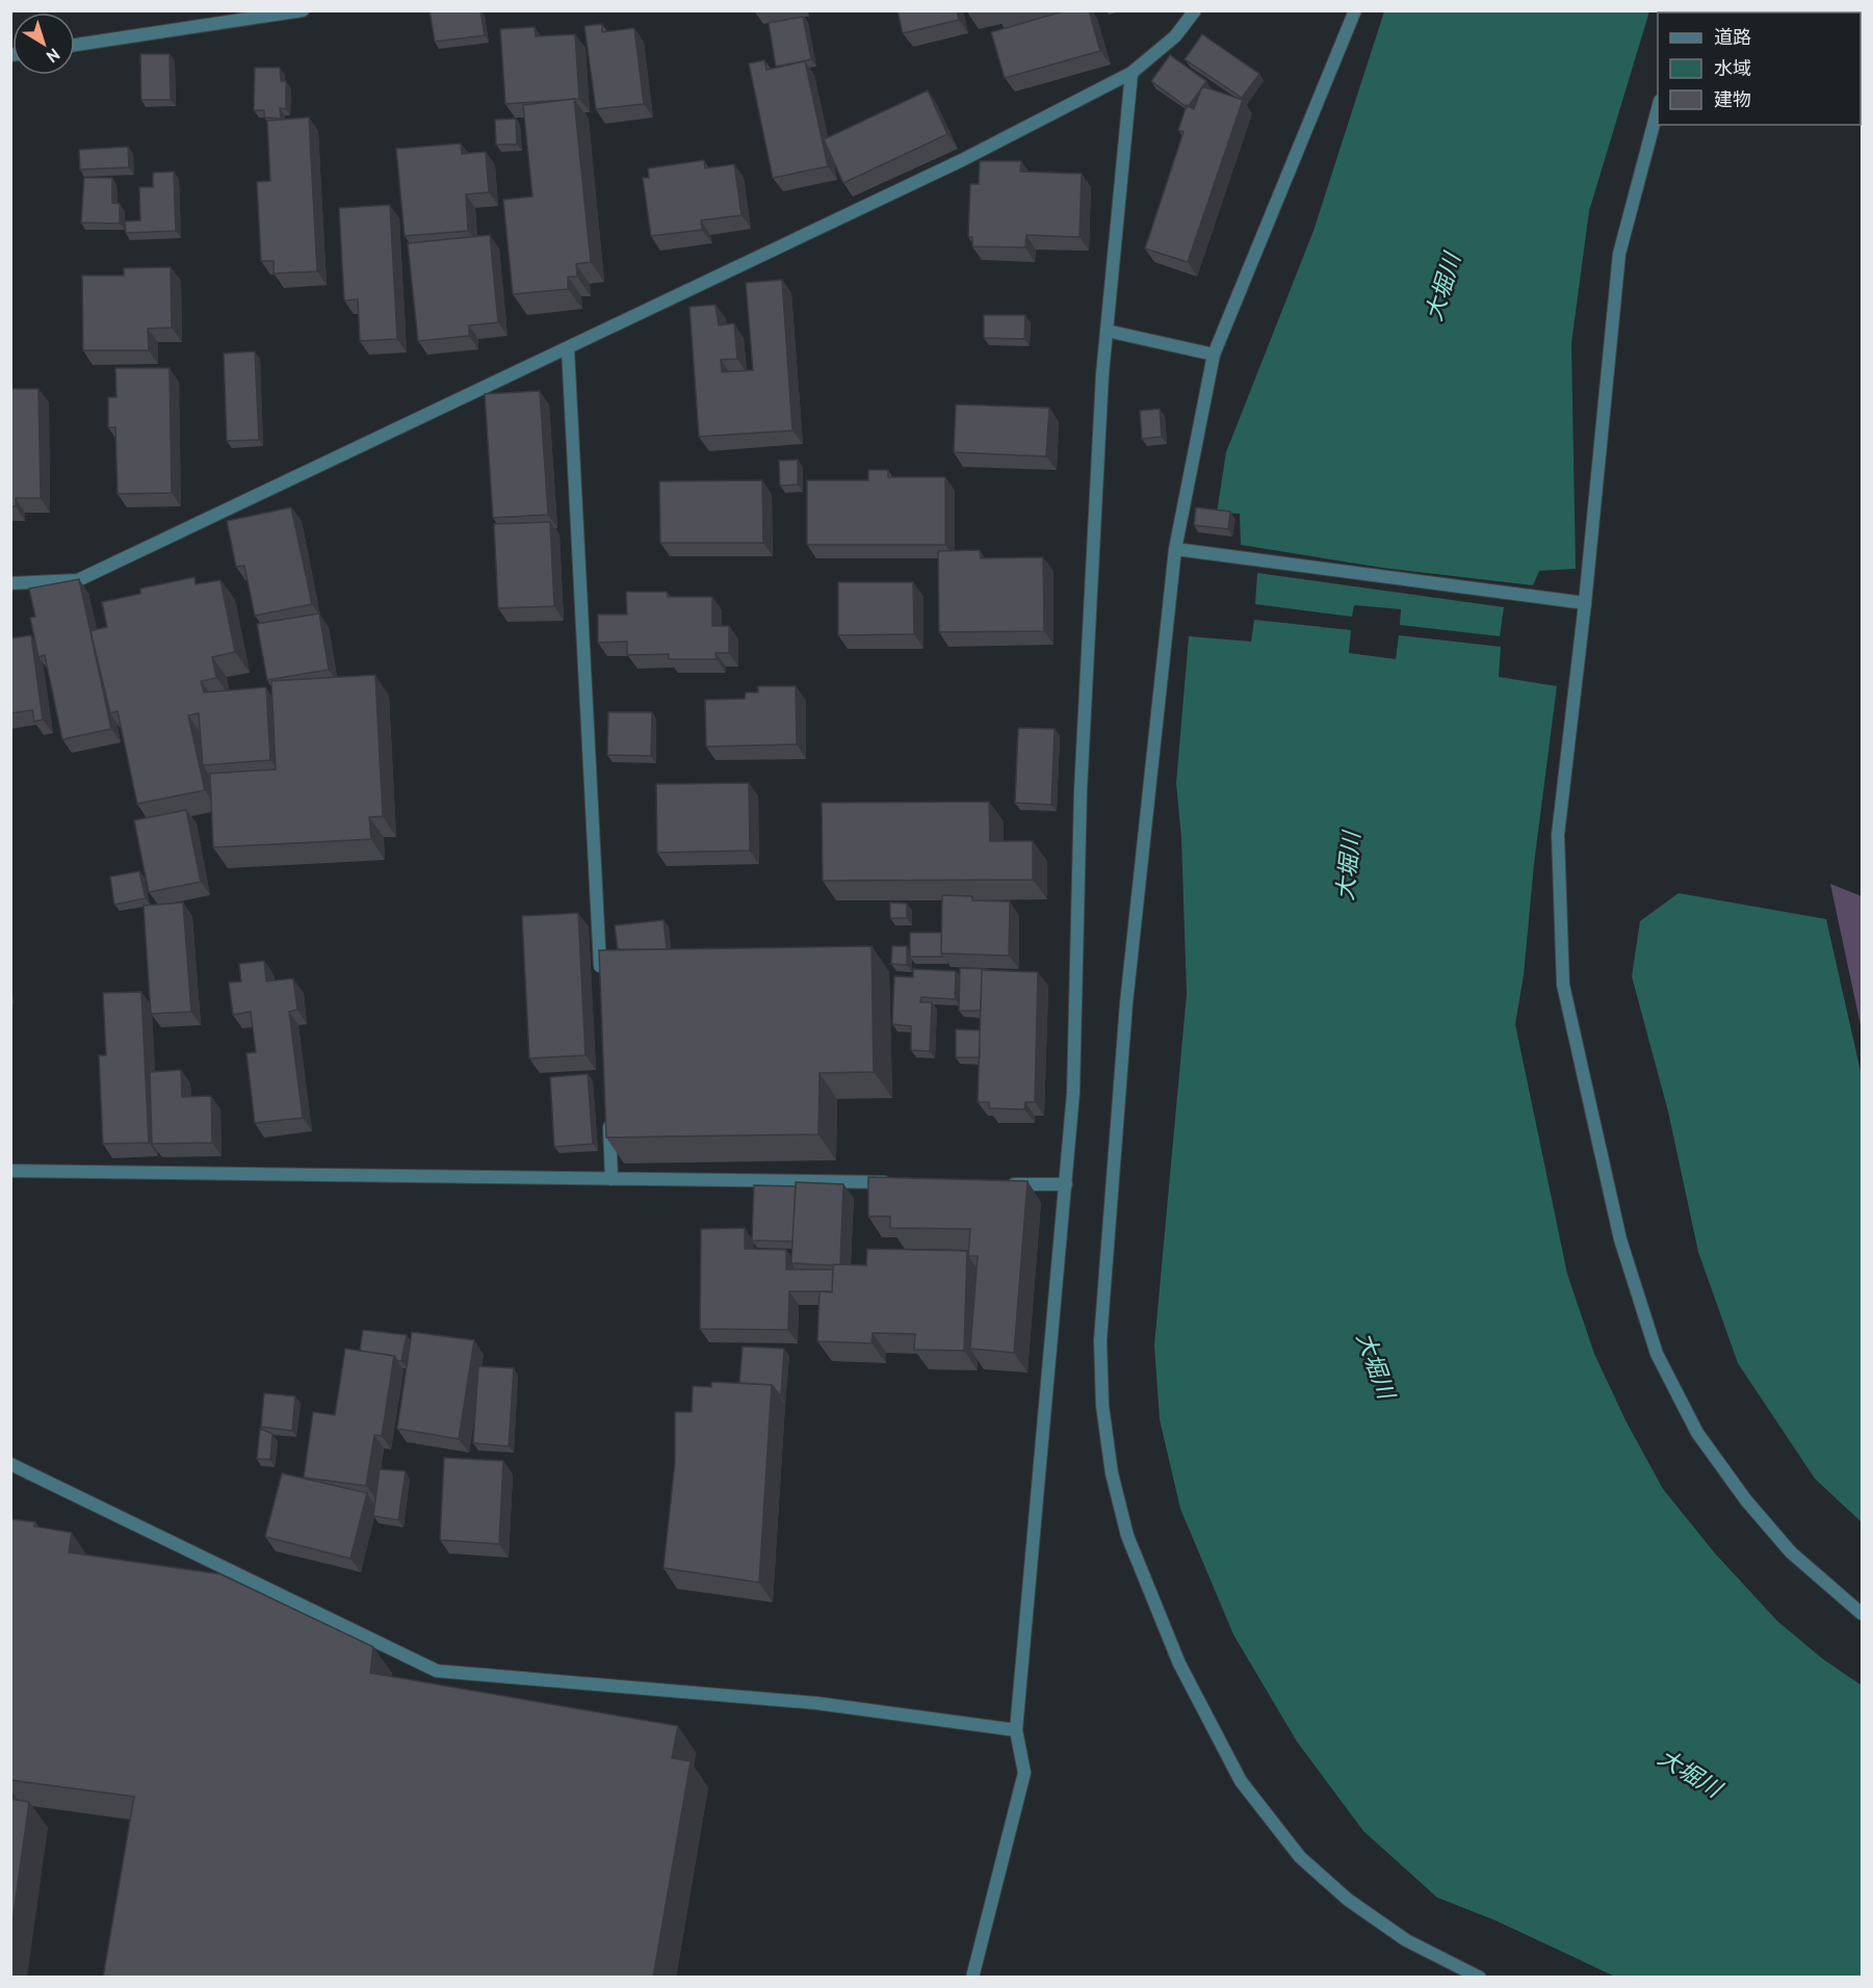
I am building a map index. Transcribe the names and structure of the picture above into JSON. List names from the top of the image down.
{
  "water": ["大堀川"],
  "legend": ["道路", "水域", "建物"],
  "north": "bottom right"
}
